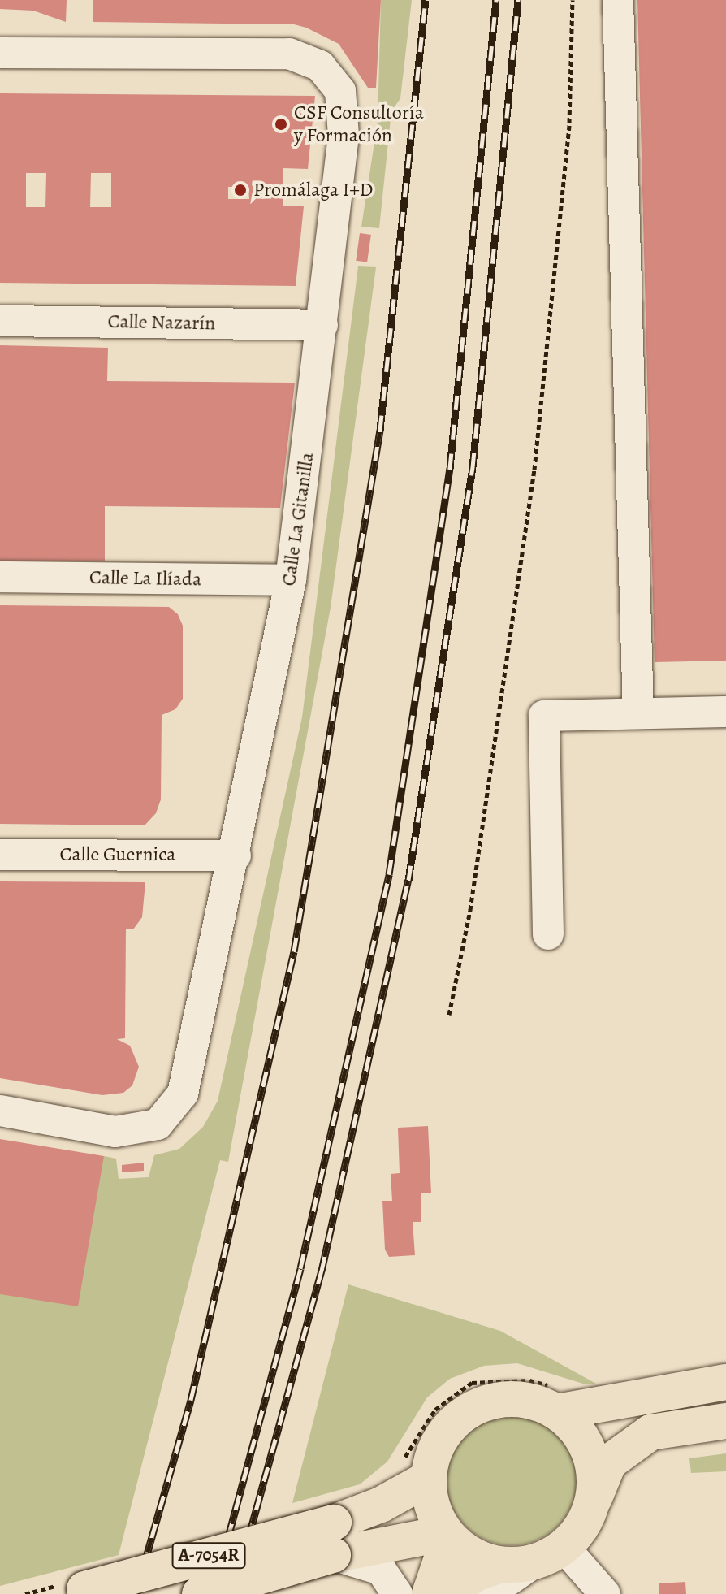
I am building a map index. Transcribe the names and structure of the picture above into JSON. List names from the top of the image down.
{
  "streets": {
    "main road": ["A-7054R"],
    "street": [
      "Calle Nazarín",
      "Calle La Gitanilla",
      "Calle La Ilíada",
      "Calle Guernica"
    ]
  },
  "crossings": [
    ["Calle Nazarín", "Calle La Gitanilla"],
    ["Calle La Gitanilla", "Calle La Ilíada"],
    ["Calle La Gitanilla", "Calle Guernica"]
  ],
  "places": ["CSF Consultoría y Formación", "Promálaga I+D"]
}
